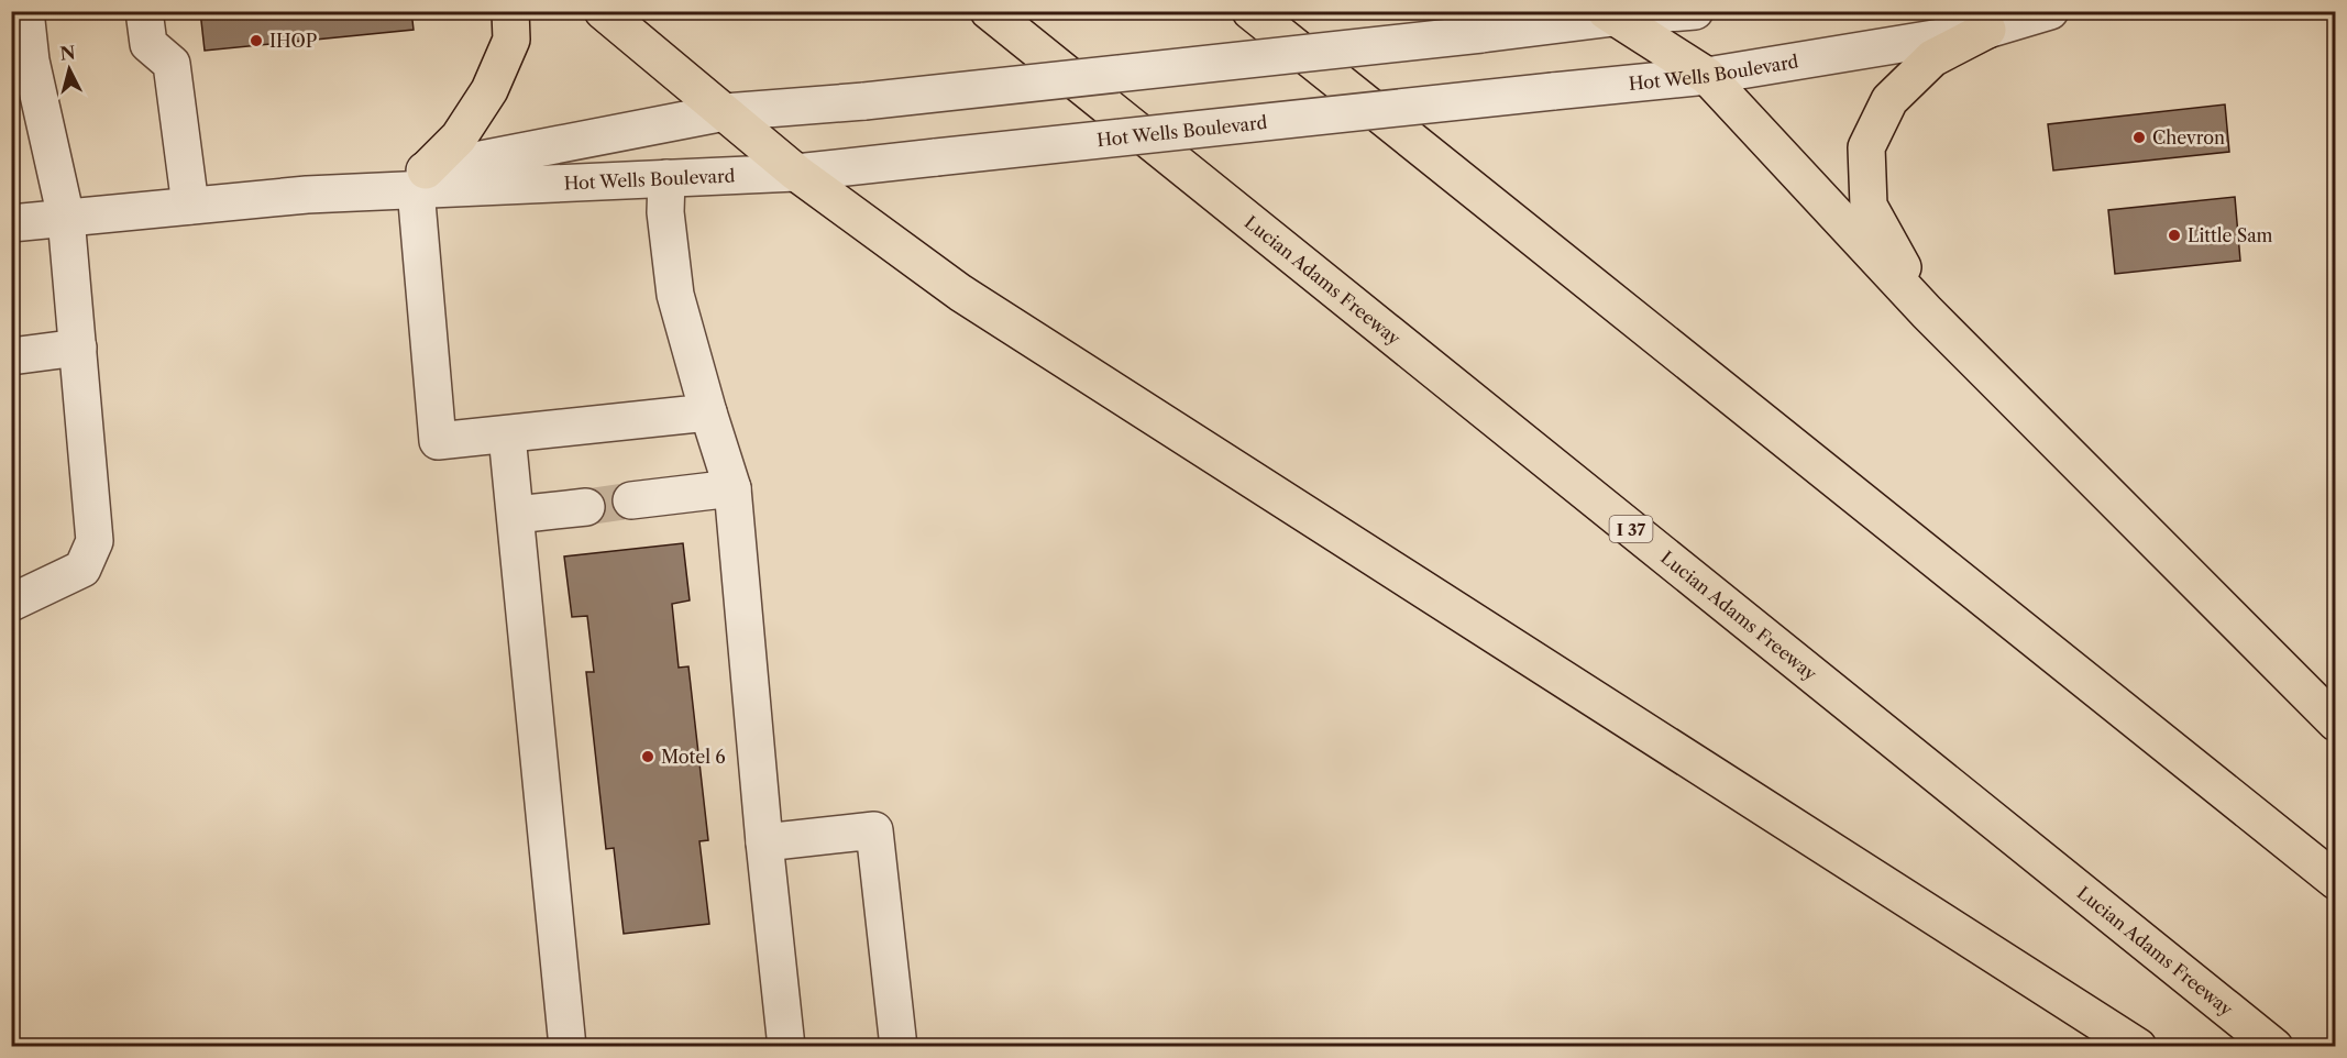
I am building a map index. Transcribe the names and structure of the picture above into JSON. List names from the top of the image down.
{
  "streets": {
    "highway": ["Lucian Adams Freeway", "I 37"],
    "street": ["Hot Wells Boulevard"]
  },
  "places": [
    "IHOP",
    "Chevron",
    "Little Sam",
    "Motel 6"
  ],
  "north": "top"
}
